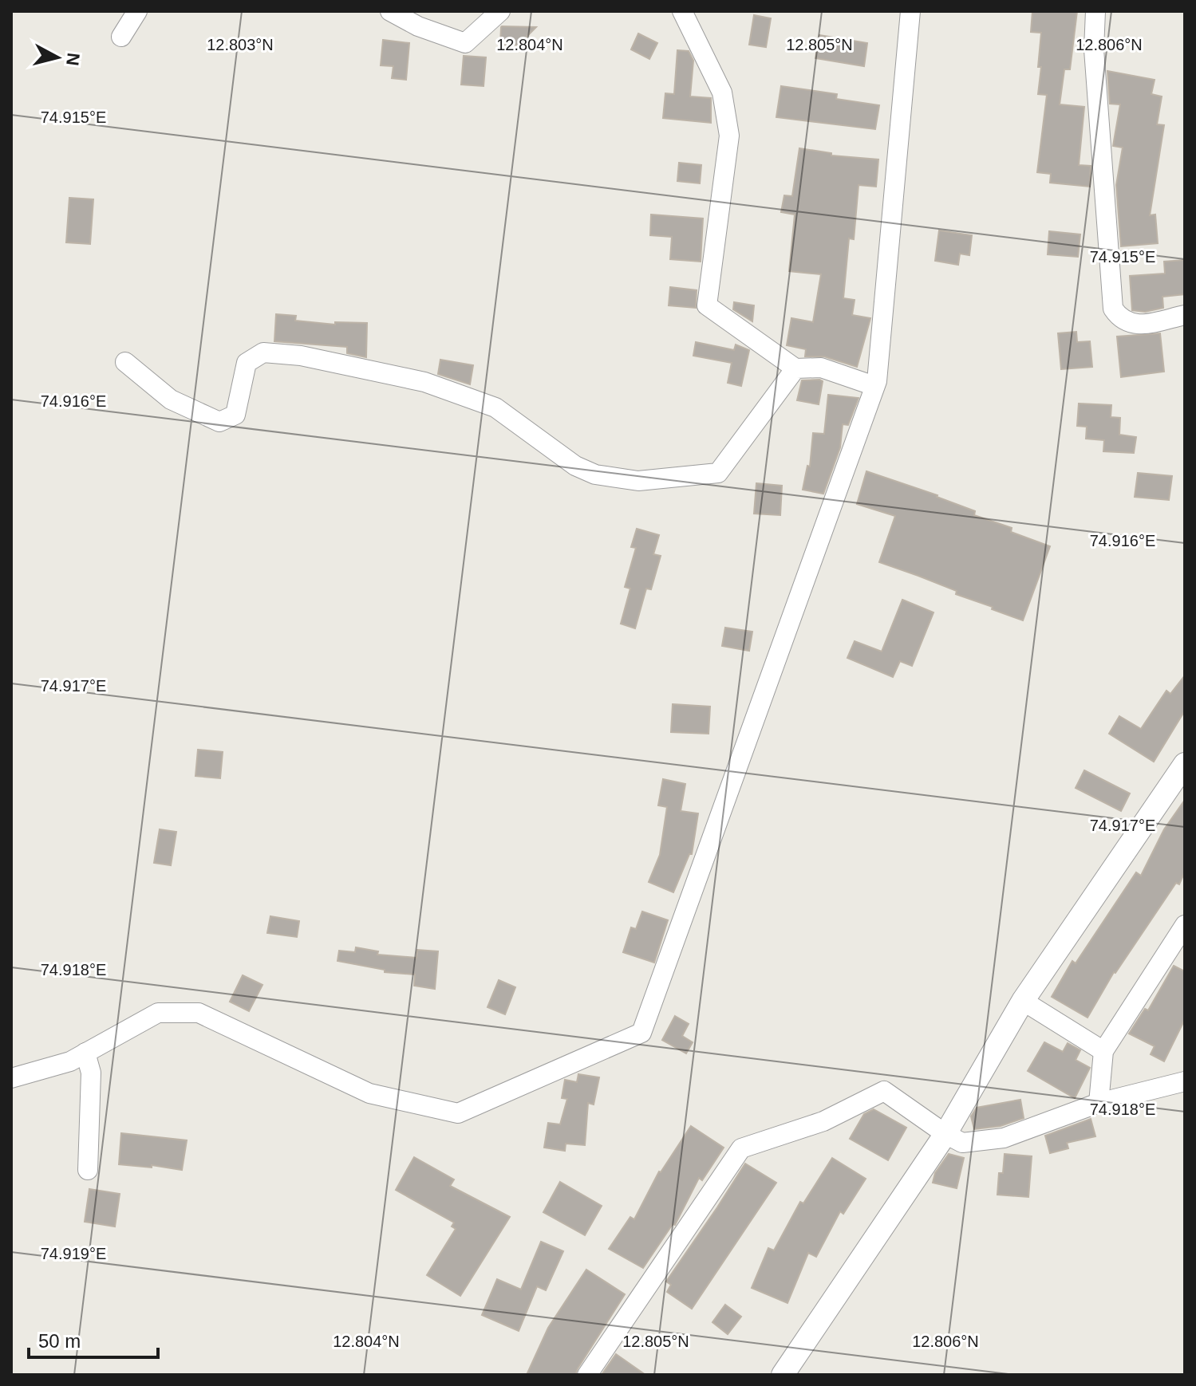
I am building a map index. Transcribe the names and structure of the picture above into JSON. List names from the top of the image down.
{
  "scale_bar": "50 m",
  "north": "right",
  "coordinates": [
    "12.803°N",
    "12.804°N",
    "12.805°N",
    "12.806°N",
    "74.915°E",
    "74.916°E",
    "74.917°E",
    "74.918°E",
    "74.919°E"
  ]
}
